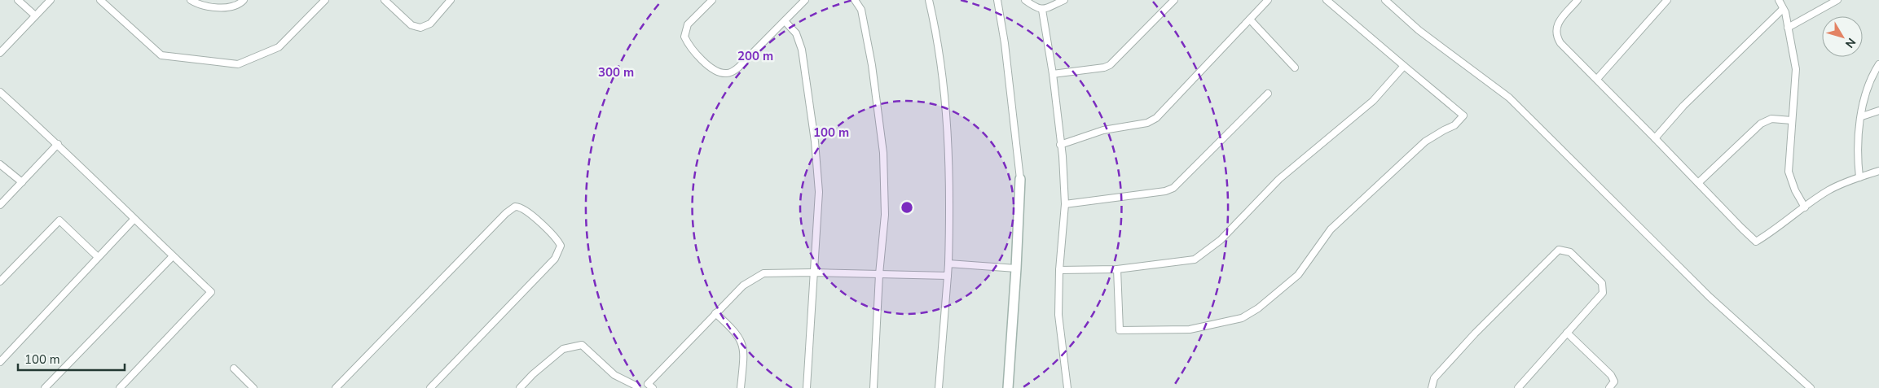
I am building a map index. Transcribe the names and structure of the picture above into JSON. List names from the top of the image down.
{
  "scale_bar": "100 m",
  "north": "bottom right",
  "rings": ["200 m", "300 m", "100 m"]
}
